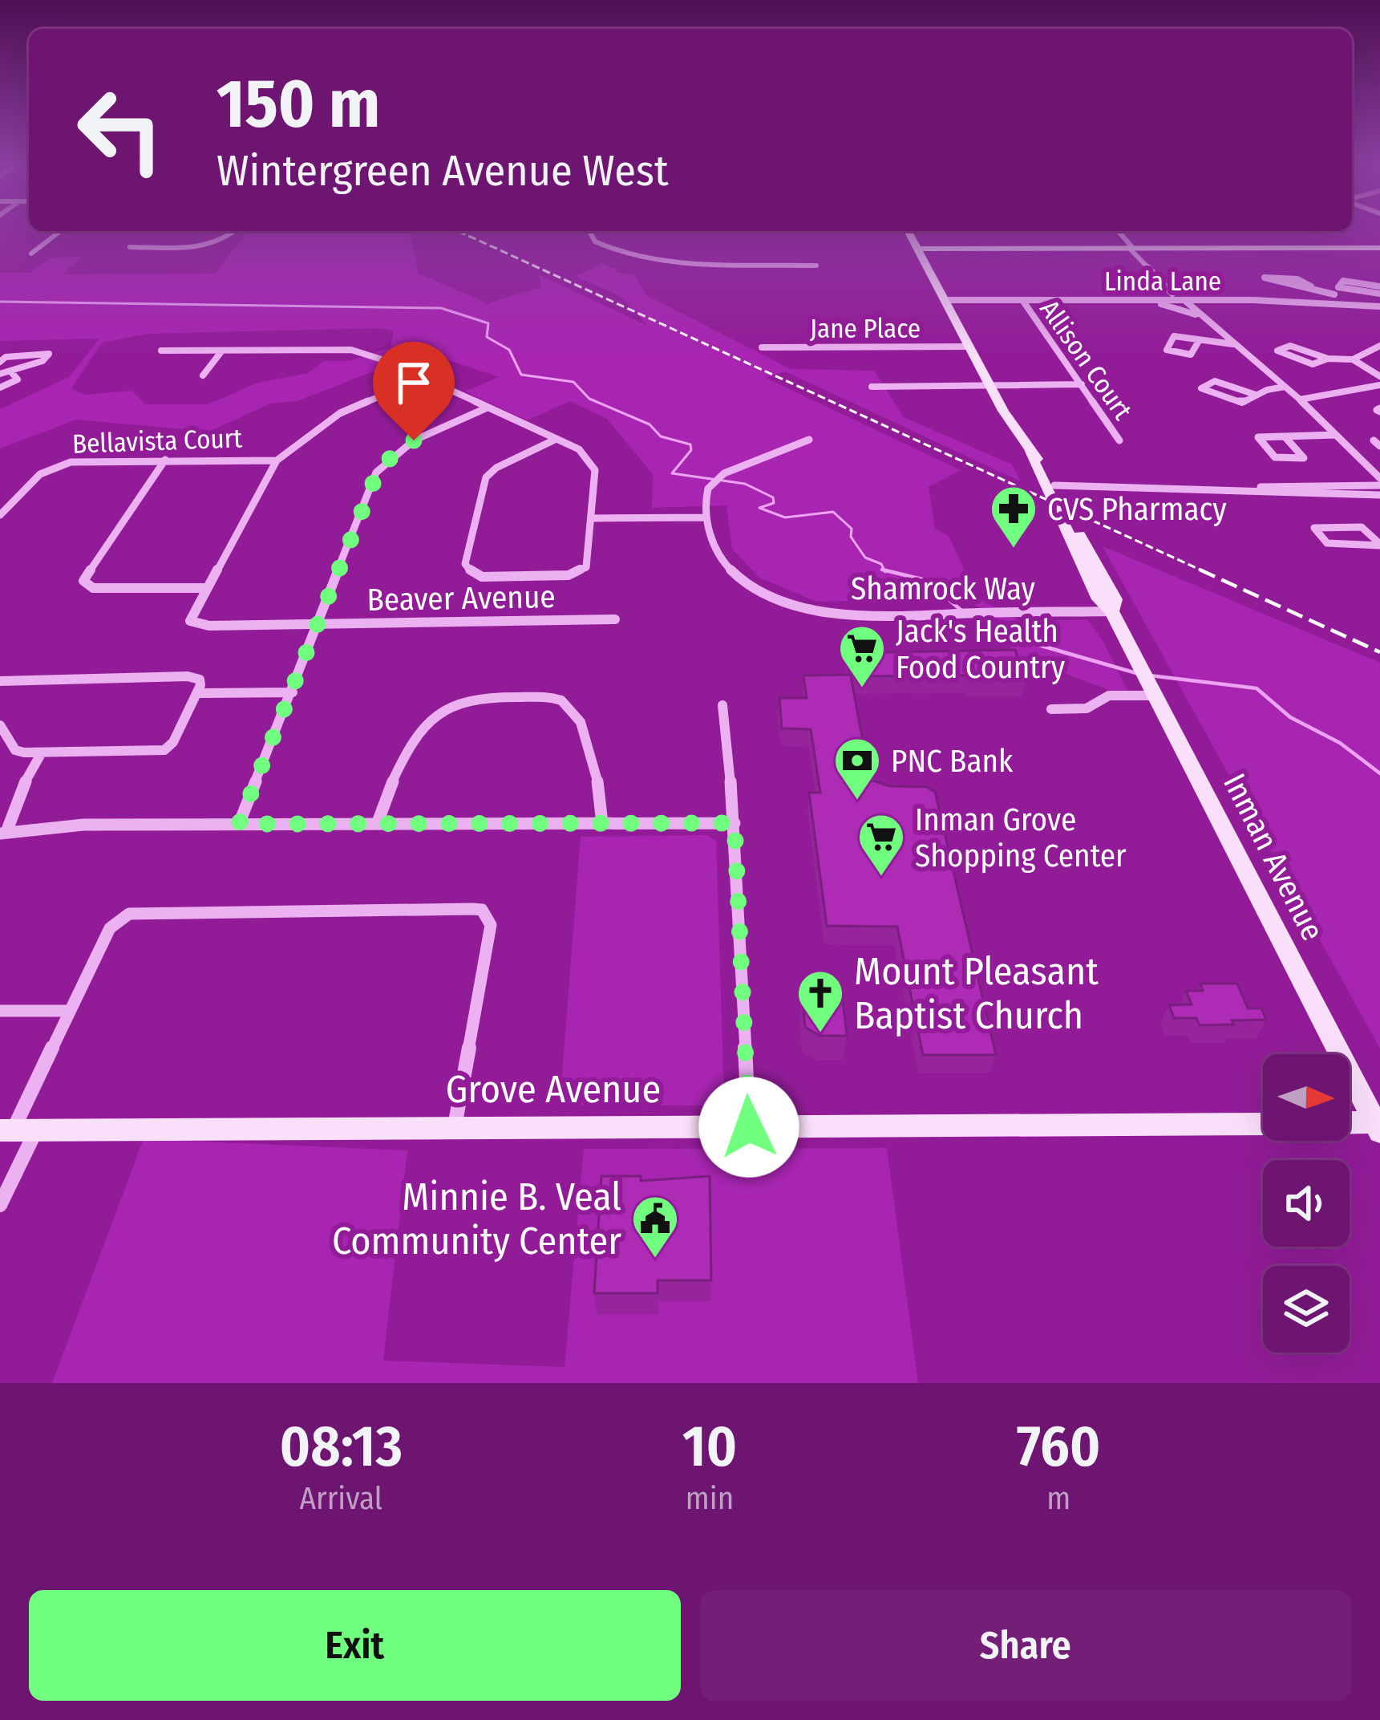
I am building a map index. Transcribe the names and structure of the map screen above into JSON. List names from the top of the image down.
{
  "streets": {
    "main road": ["Inman Avenue", "Grove Avenue"],
    "street": [
      "Linda Lane",
      "Jane Place",
      "Allison Court",
      "Bellavista Court",
      "Shamrock Way",
      "Beaver Avenue"
    ]
  },
  "crossings": [
    ["Linda Lane", "Allison Court"],
    ["Linda Lane", "Inman Avenue"],
    ["Jane Place", "Inman Avenue"],
    ["Shamrock Way", "Inman Avenue"]
  ],
  "places": {
    "pharmacy": ["CVS Pharmacy"],
    "supermarket": ["Jack's Health Food Country", "Inman Grove Shopping Center"],
    "bank": ["PNC Bank"],
    "church": ["Mount Pleasant Baptist Church"],
    "public building": ["Minnie B. Veal Community Center"]
  },
  "north": "right",
  "page": {
    "turn": ["150 m", "Wintergreen Avenue West"],
    "eta": [
      "08:13",
      "Arrival",
      "10",
      "min",
      "760",
      "m"
    ],
    "buttons": ["Exit", "Share"]
  }
}
